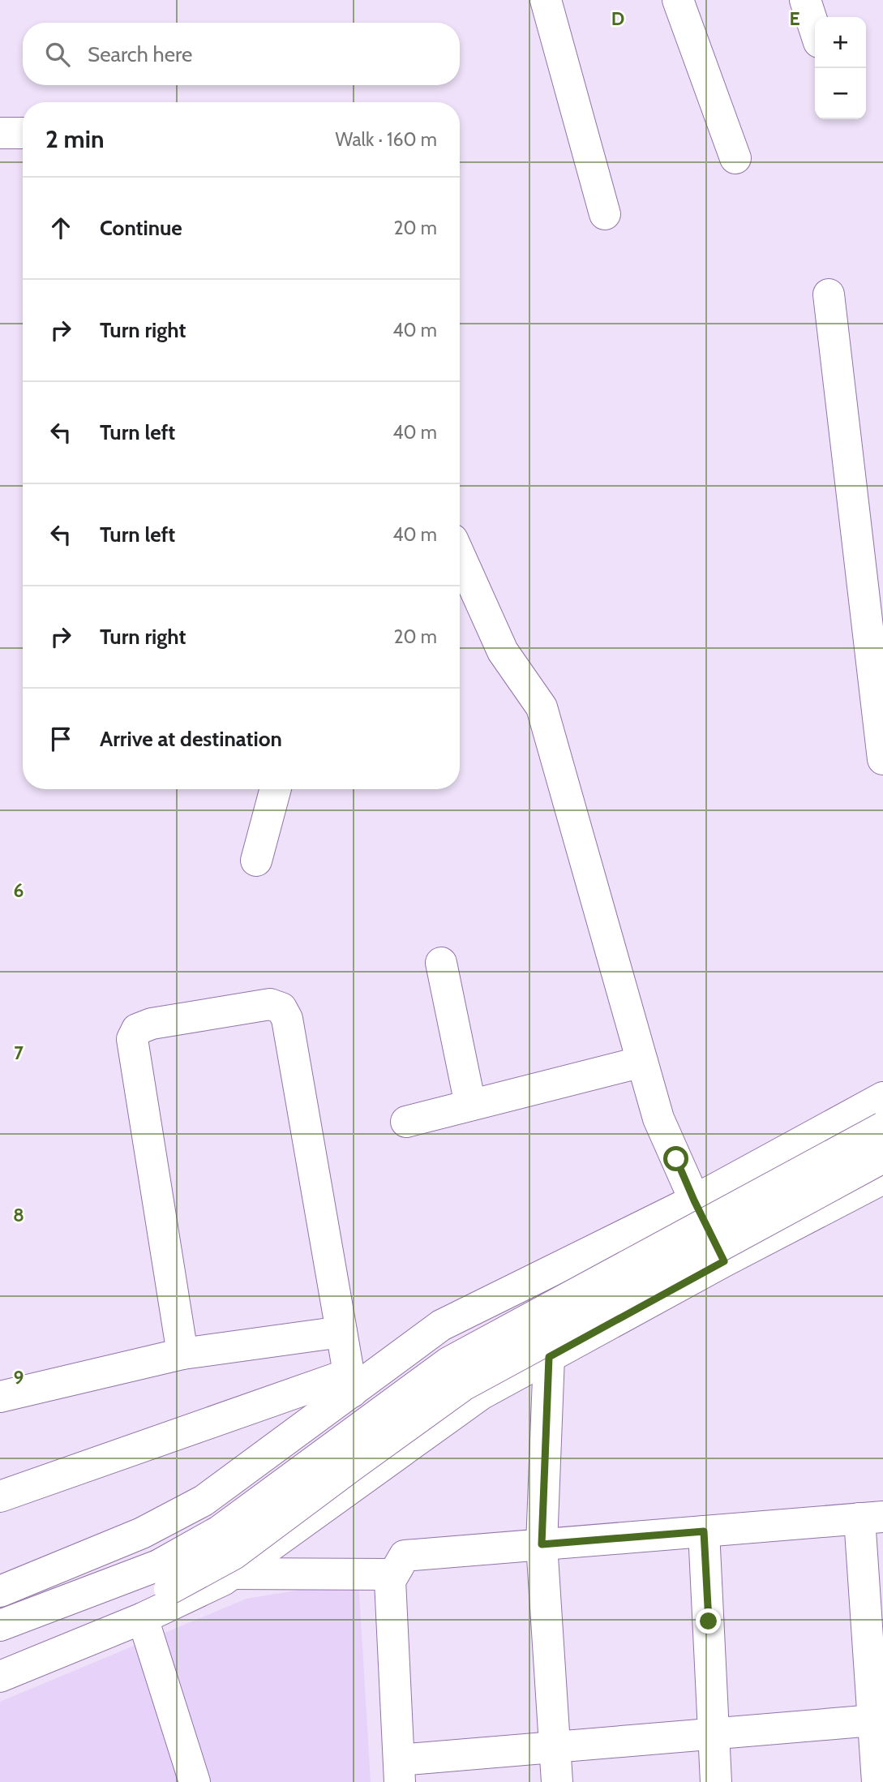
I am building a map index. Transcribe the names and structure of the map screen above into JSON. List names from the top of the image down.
{
  "page": {
    "map_buttons": ["+", "−"],
    "search": "Search here",
    "heading": ["2 min", "Walk · 160 m"],
    "list": [
      ["Continue", "20 m"],
      ["Turn right", "40 m"],
      ["Turn left", "40 m"],
      ["Turn left", "40 m"],
      ["Turn right", "20 m"],
      "Arrive at destination"
    ]
  },
  "grid": {
    "columns": ["D", "E"],
    "rows": [
      "6",
      "7",
      "8",
      "9"
    ]
  }
}
